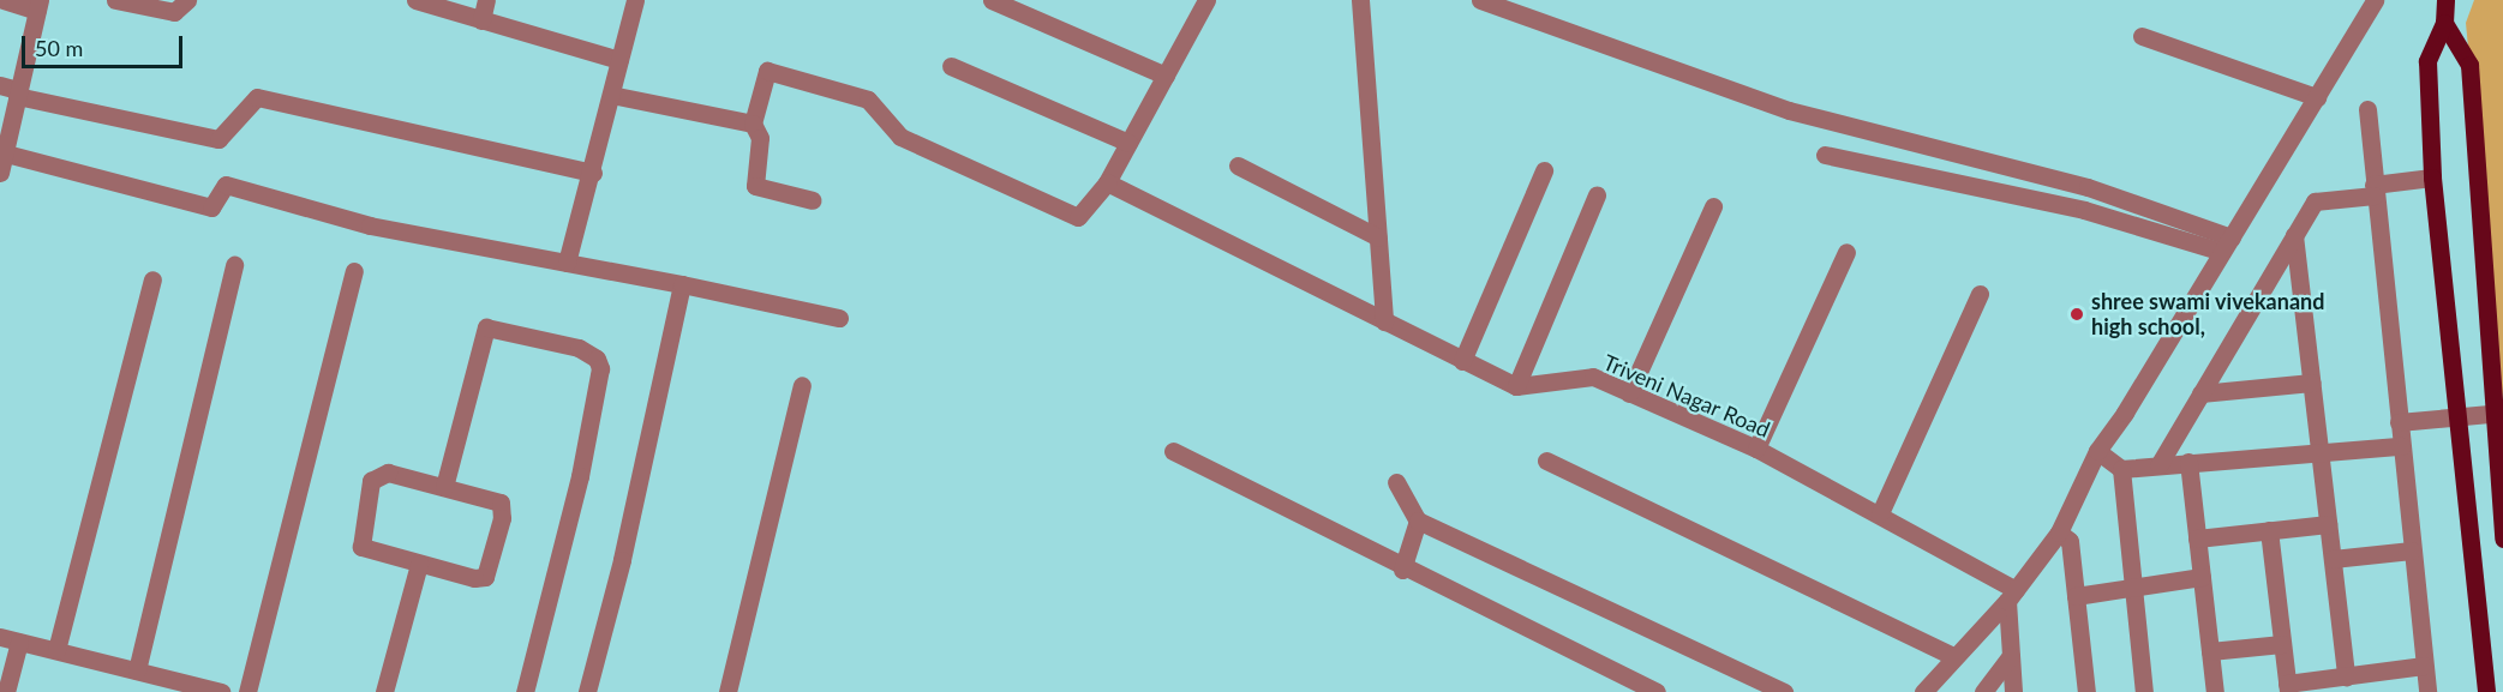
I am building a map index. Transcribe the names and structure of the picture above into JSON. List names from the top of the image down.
{
  "streets": {
    "street": ["Triveni Nagar Road"]
  },
  "places": ["shree swami vivekanand high school,"],
  "scale_bar": "50 m"
}
